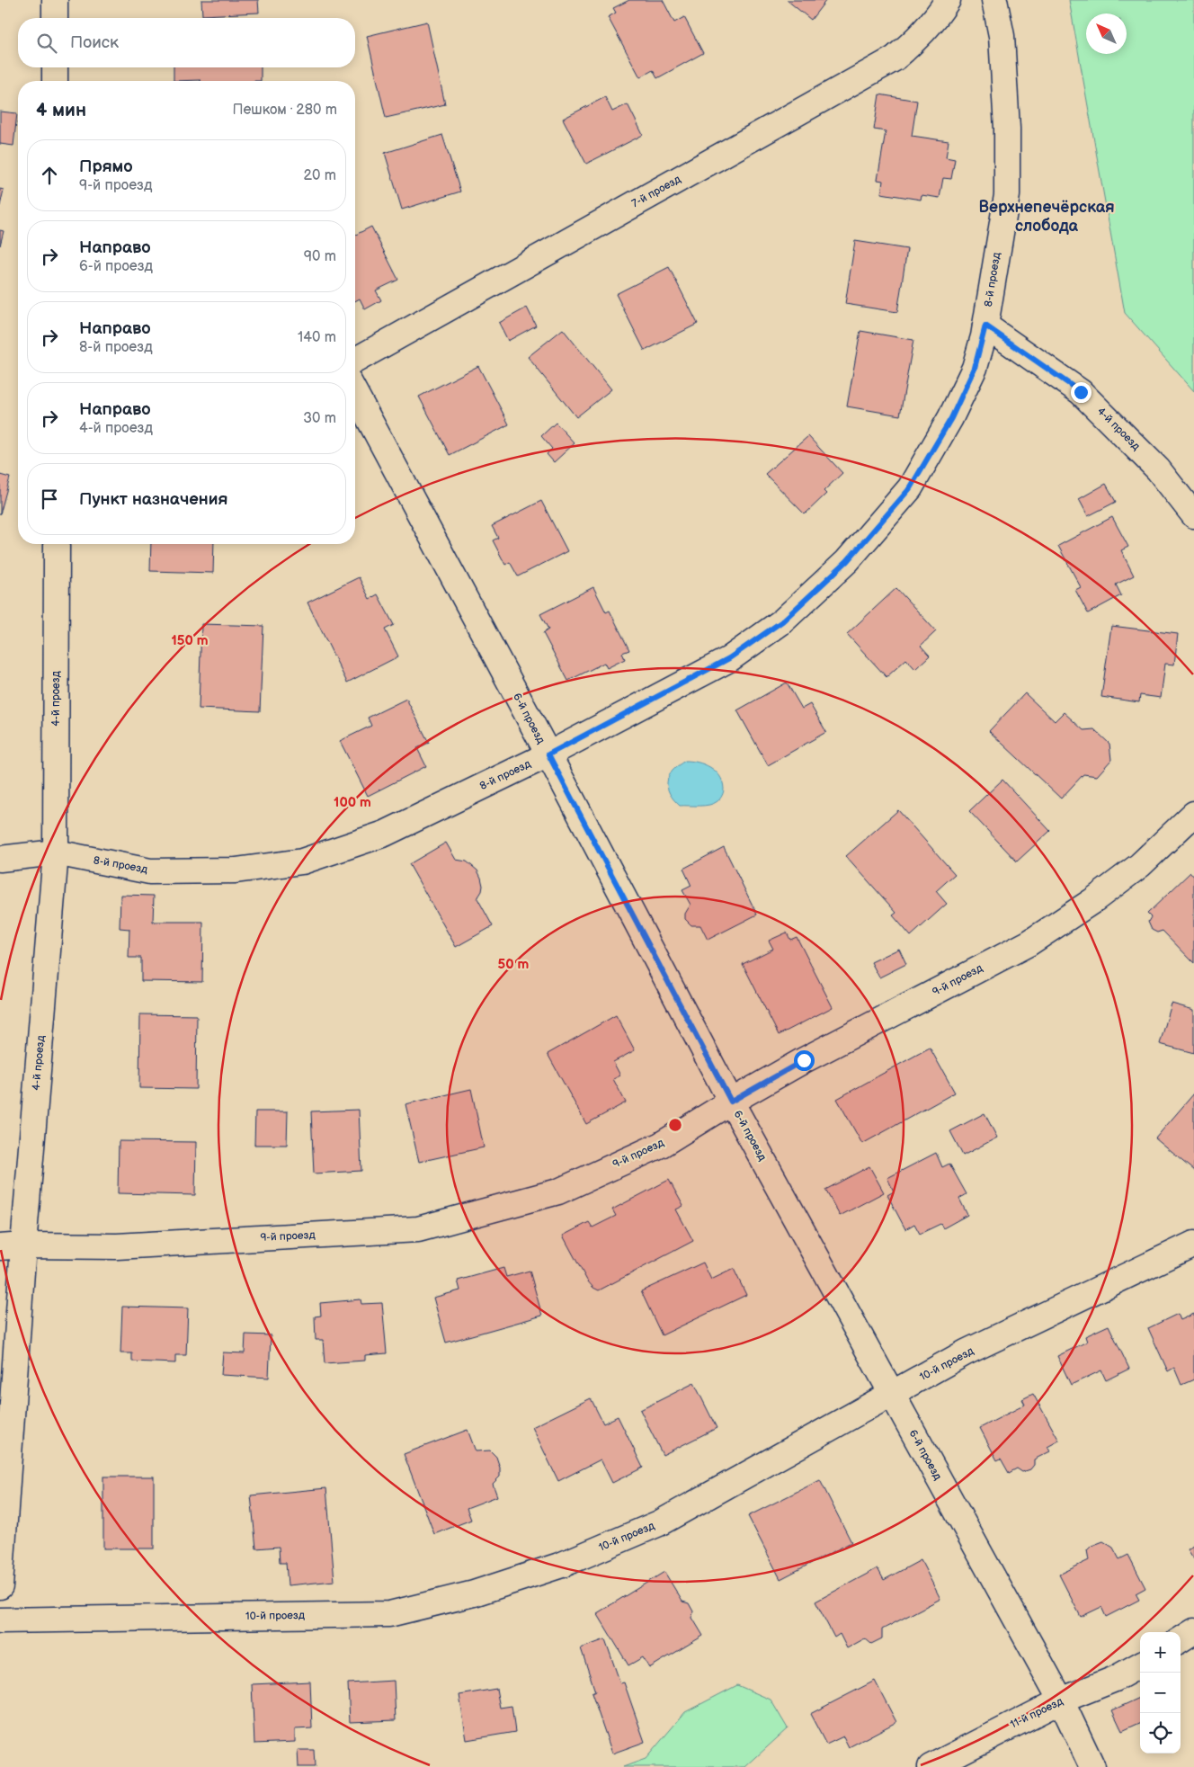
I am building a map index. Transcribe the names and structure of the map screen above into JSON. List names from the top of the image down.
{
  "streets": {
    "street": [
      "7-й проезд",
      "8-й проезд",
      "4-й проезд",
      "6-й проезд",
      "9-й проезд",
      "10-й проезд",
      "11-й проезд"
    ]
  },
  "crossings": [
    ["8-й проезд", "4-й проезд"],
    ["8-й проезд", "6-й проезд"],
    ["4-й проезд", "9-й проезд"],
    ["6-й проезд", "9-й проезд"],
    ["6-й проезд", "10-й проезд"],
    ["6-й проезд", "11-й проезд"]
  ],
  "districts": ["Верхнепечёрская слобода"],
  "north": "top left",
  "page": {
    "search": "Поиск",
    "heading": ["4 мин", "Пешком · 280 m"],
    "list": [
      ["Прямо", "9-й проезд", "20 m"],
      ["Направо", "6-й проезд", "90 m"],
      ["Направо", "8-й проезд", "140 m"],
      ["Направо", "4-й проезд", "30 m"],
      "Пункт назначения"
    ],
    "map_buttons": ["+", "−"]
  },
  "rings": ["150 m", "100 m", "50 m"]
}
